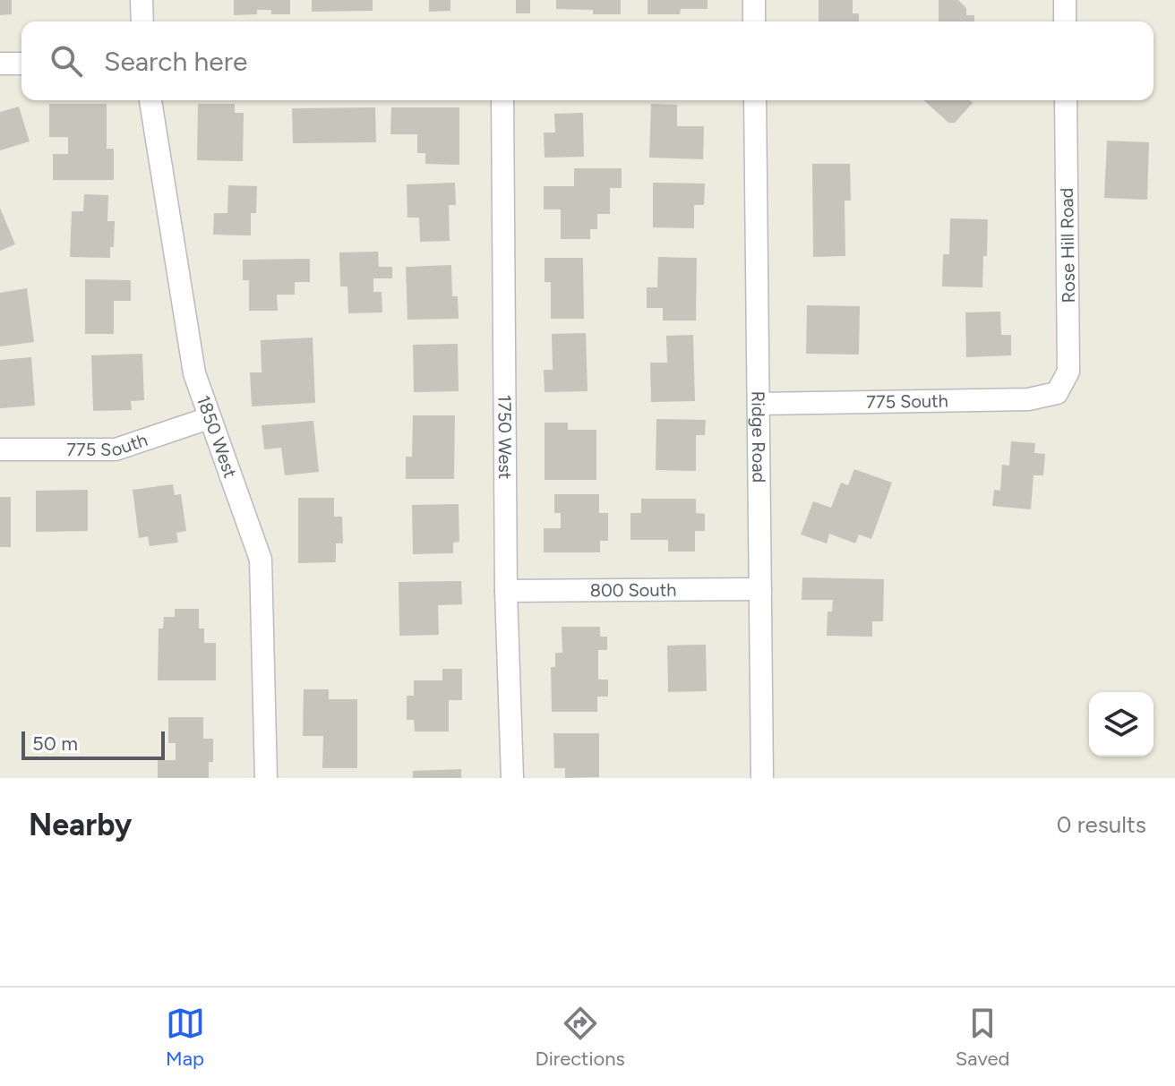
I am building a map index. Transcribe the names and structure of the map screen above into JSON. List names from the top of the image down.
{
  "streets": {
    "street": [
      "Rose Hill Road",
      "775 South",
      "Ridge Road",
      "1850 West",
      "1750 West",
      "800 South"
    ]
  },
  "crossings": [
    ["Rose Hill Road", "775 South"],
    ["775 South", "Ridge Road"],
    ["775 South", "1850 West"],
    ["Ridge Road", "800 South"],
    ["1750 West", "800 South"]
  ],
  "scale_bar": "50 m",
  "page": {
    "search": "Search here",
    "scale": "50 m",
    "heading": ["Nearby", "0 results"],
    "nav": ["Map", "Directions", "Saved"]
  }
}
